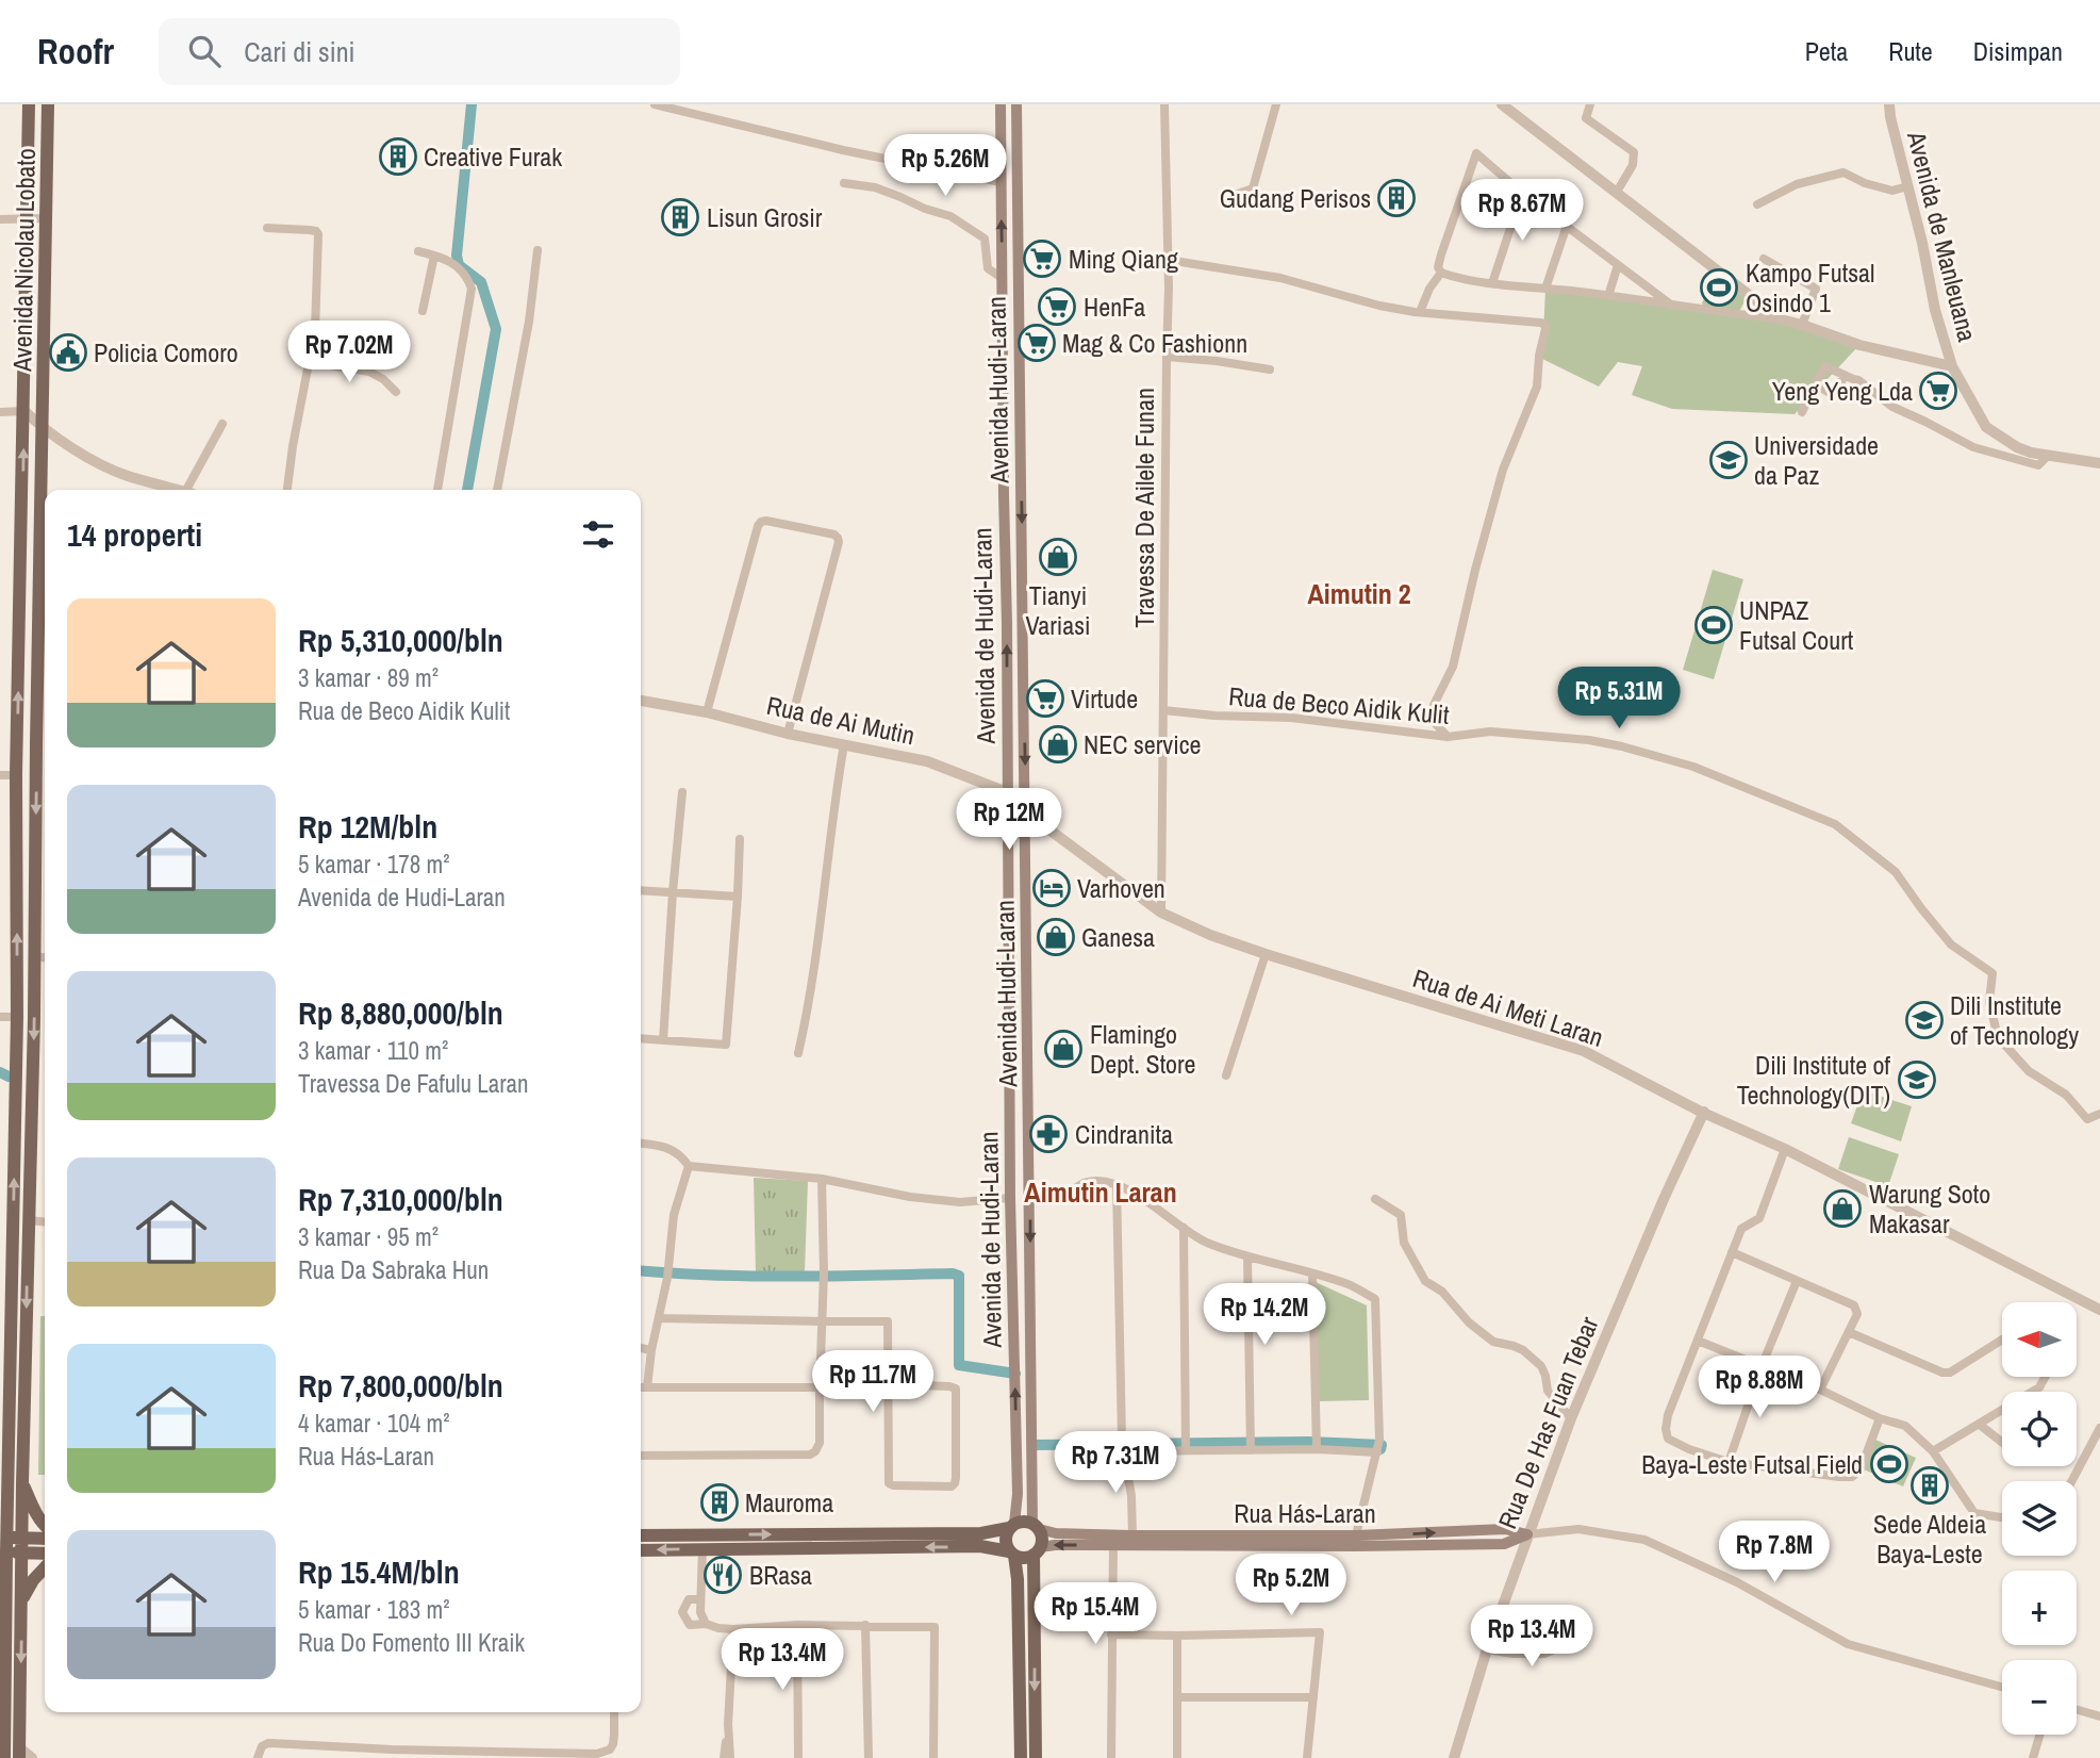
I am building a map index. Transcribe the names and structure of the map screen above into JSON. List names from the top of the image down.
{
  "streets": {
    "main road": [
      "Avenida Nicolau Lobato",
      "Avenida Hudi-Laran",
      "Avenida de Hudi-Laran",
      "Rua Hás-Laran"
    ],
    "street": [
      "Avenida de Manleuana",
      "Travessa De Ailele Funan",
      "Rua de Beco Aidik Kulit",
      "Rua de Ai Mutin",
      "Rua de Ai Meti Laran",
      "Rua De Has Fuan Tebar"
    ]
  },
  "crossings": [
    ["Avenida Hudi-Laran", "Avenida de Hudi-Laran"],
    ["Avenida Hudi-Laran", "Rua de Ai Mutin"],
    ["Avenida Hudi-Laran", "Rua de Ai Meti Laran"],
    ["Avenida Hudi-Laran", "Rua Hás-Laran"],
    ["Travessa De Ailele Funan", "Rua de Beco Aidik Kulit"],
    ["Travessa De Ailele Funan", "Rua de Ai Meti Laran"],
    ["Avenida de Hudi-Laran", "Rua de Ai Mutin"],
    ["Avenida de Hudi-Laran", "Rua Hás-Laran"],
    ["Rua de Ai Mutin", "Rua de Ai Meti Laran"],
    ["Rua de Ai Meti Laran", "Rua De Has Fuan Tebar"],
    ["Rua De Has Fuan Tebar", "Rua Hás-Laran"]
  ],
  "one_way": ["Avenida Hudi-Laran", "Avenida de Hudi-Laran"],
  "districts": ["Aimutin 2", "Aimutin Laran"],
  "places": {
    "building": [
      "Creative Furak",
      "Gudang Perisos",
      "Lisun Grosir",
      "Sede Aldeia Baya-Leste",
      "Mauroma"
    ],
    "supermarket": [
      "Ming Qiang",
      "HenFa",
      "Mag & Co Fashionn",
      "Yeng Yeng Lda",
      "Virtude"
    ],
    "sports": ["Kampo Futsal Osindo 1", "UNPAZ Futsal Court", "Baya-Leste Futsal Field"],
    "public building": ["Policia Comoro"],
    "school or university": ["Universidade da Paz", "Dili Institute of Technology", "Dili Institute of Technology(DIT)"],
    "shop": [
      "Tianyi Variasi",
      "NEC service",
      "Ganesa",
      "Flamingo Dept. Store",
      "Warung Soto Makasar"
    ],
    "hotel": ["Varhoven"],
    "pharmacy": ["Cindranita"],
    "restaurant": ["BRasa"]
  },
  "north": "left",
  "page": {
    "header": "Roofr",
    "search": "Cari di sini",
    "nav": ["Peta", "Rute", "Disimpan"],
    "price": [
      "Rp 5.26M",
      "Rp 8.67M",
      "Rp 7.02M",
      "Rp 5.31M",
      "Rp 12M",
      "Rp 14.2M",
      "Rp 11.7M",
      "Rp 8.88M",
      "Rp 7.31M",
      "Rp 7.8M",
      "Rp 5.2M",
      "Rp 15.4M",
      "Rp 13.4M",
      "Rp 13.4M"
    ],
    "heading": "14 properti",
    "list": [
      {
        "name": "Rp 5,310,000/bln",
        "note": "3 kamar · 89 m² · Rua de Beco Aidik Kulit"
      },
      {
        "name": "Rp 12M/bln",
        "note": "5 kamar · 178 m² · Avenida de Hudi-Laran"
      },
      {
        "name": "Rp 8,880,000/bln",
        "note": "3 kamar · 110 m² · Travessa De Fafulu Laran"
      },
      {
        "name": "Rp 7,310,000/bln",
        "note": "3 kamar · 95 m² · Rua Da Sabraka Hun"
      },
      {
        "name": "Rp 7,800,000/bln",
        "note": "4 kamar · 104 m² · Rua Hás-Laran"
      },
      {
        "name": "Rp 15.4M/bln",
        "note": "5 kamar · 183 m² · Rua Do Fomento III Kraik"
      }
    ],
    "map_buttons": ["+", "−"]
  }
}
